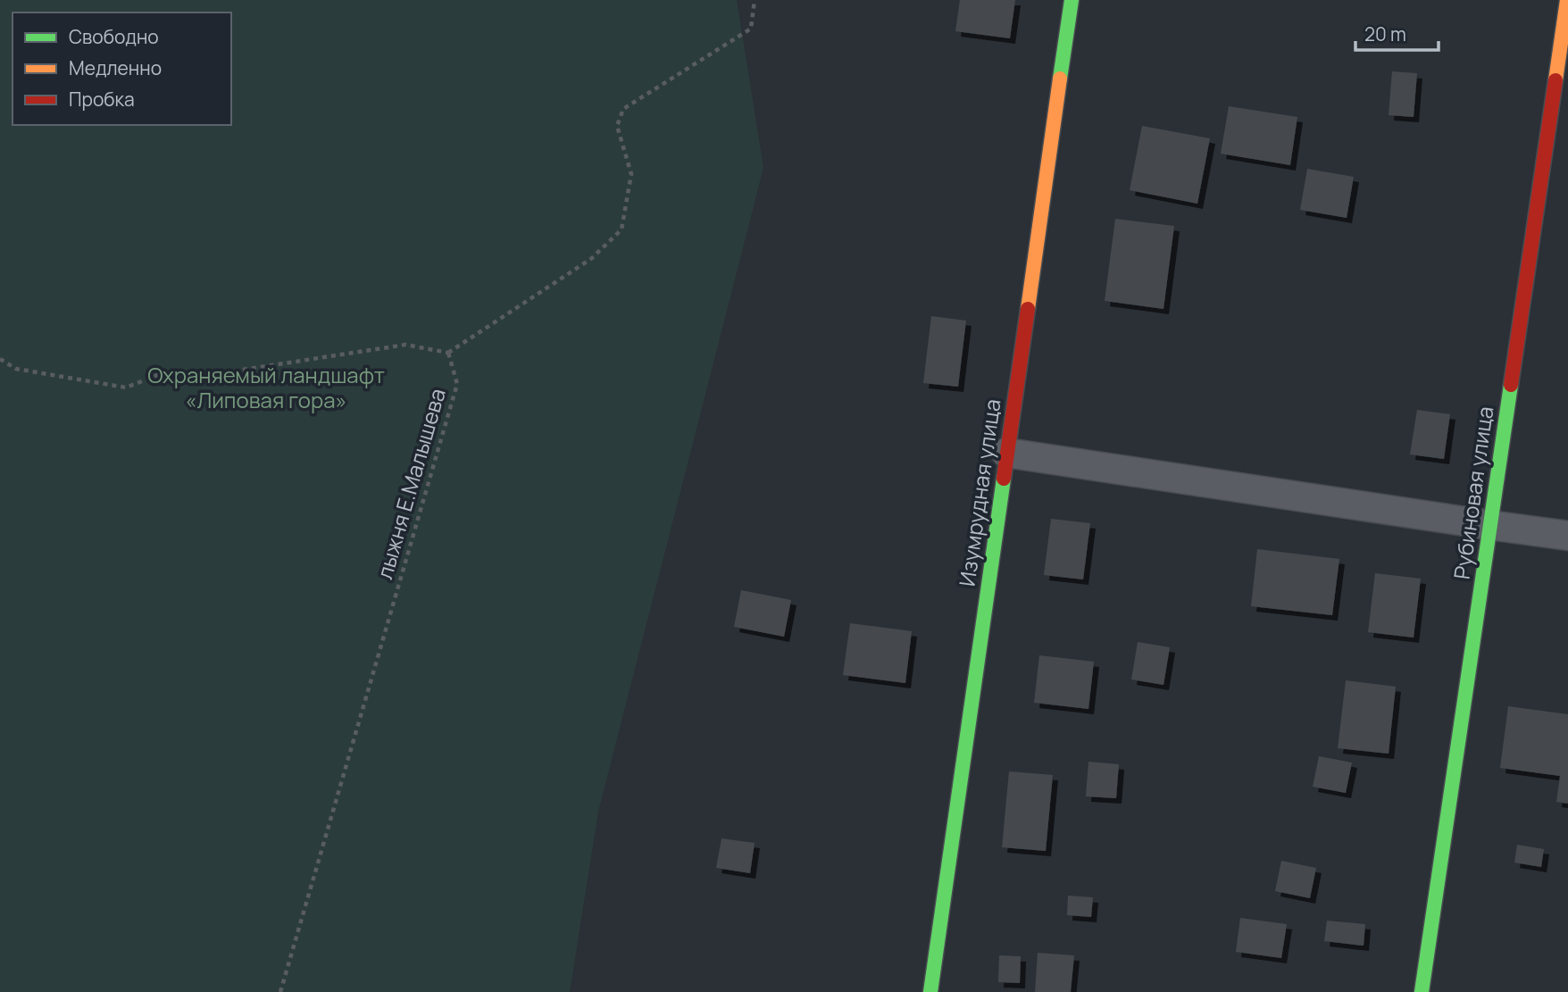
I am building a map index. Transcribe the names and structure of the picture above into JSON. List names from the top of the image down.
{
  "streets": {
    "street": ["Изумрудная улица", "Рубиновая улица"],
    "path": ["лыжня Е.Малышева"]
  },
  "parks": ["Охраняемый ландшафт «Липовая гора»"],
  "legend": ["Свободно", "Медленно", "Пробка"],
  "scale_bar": "20 m"
}
